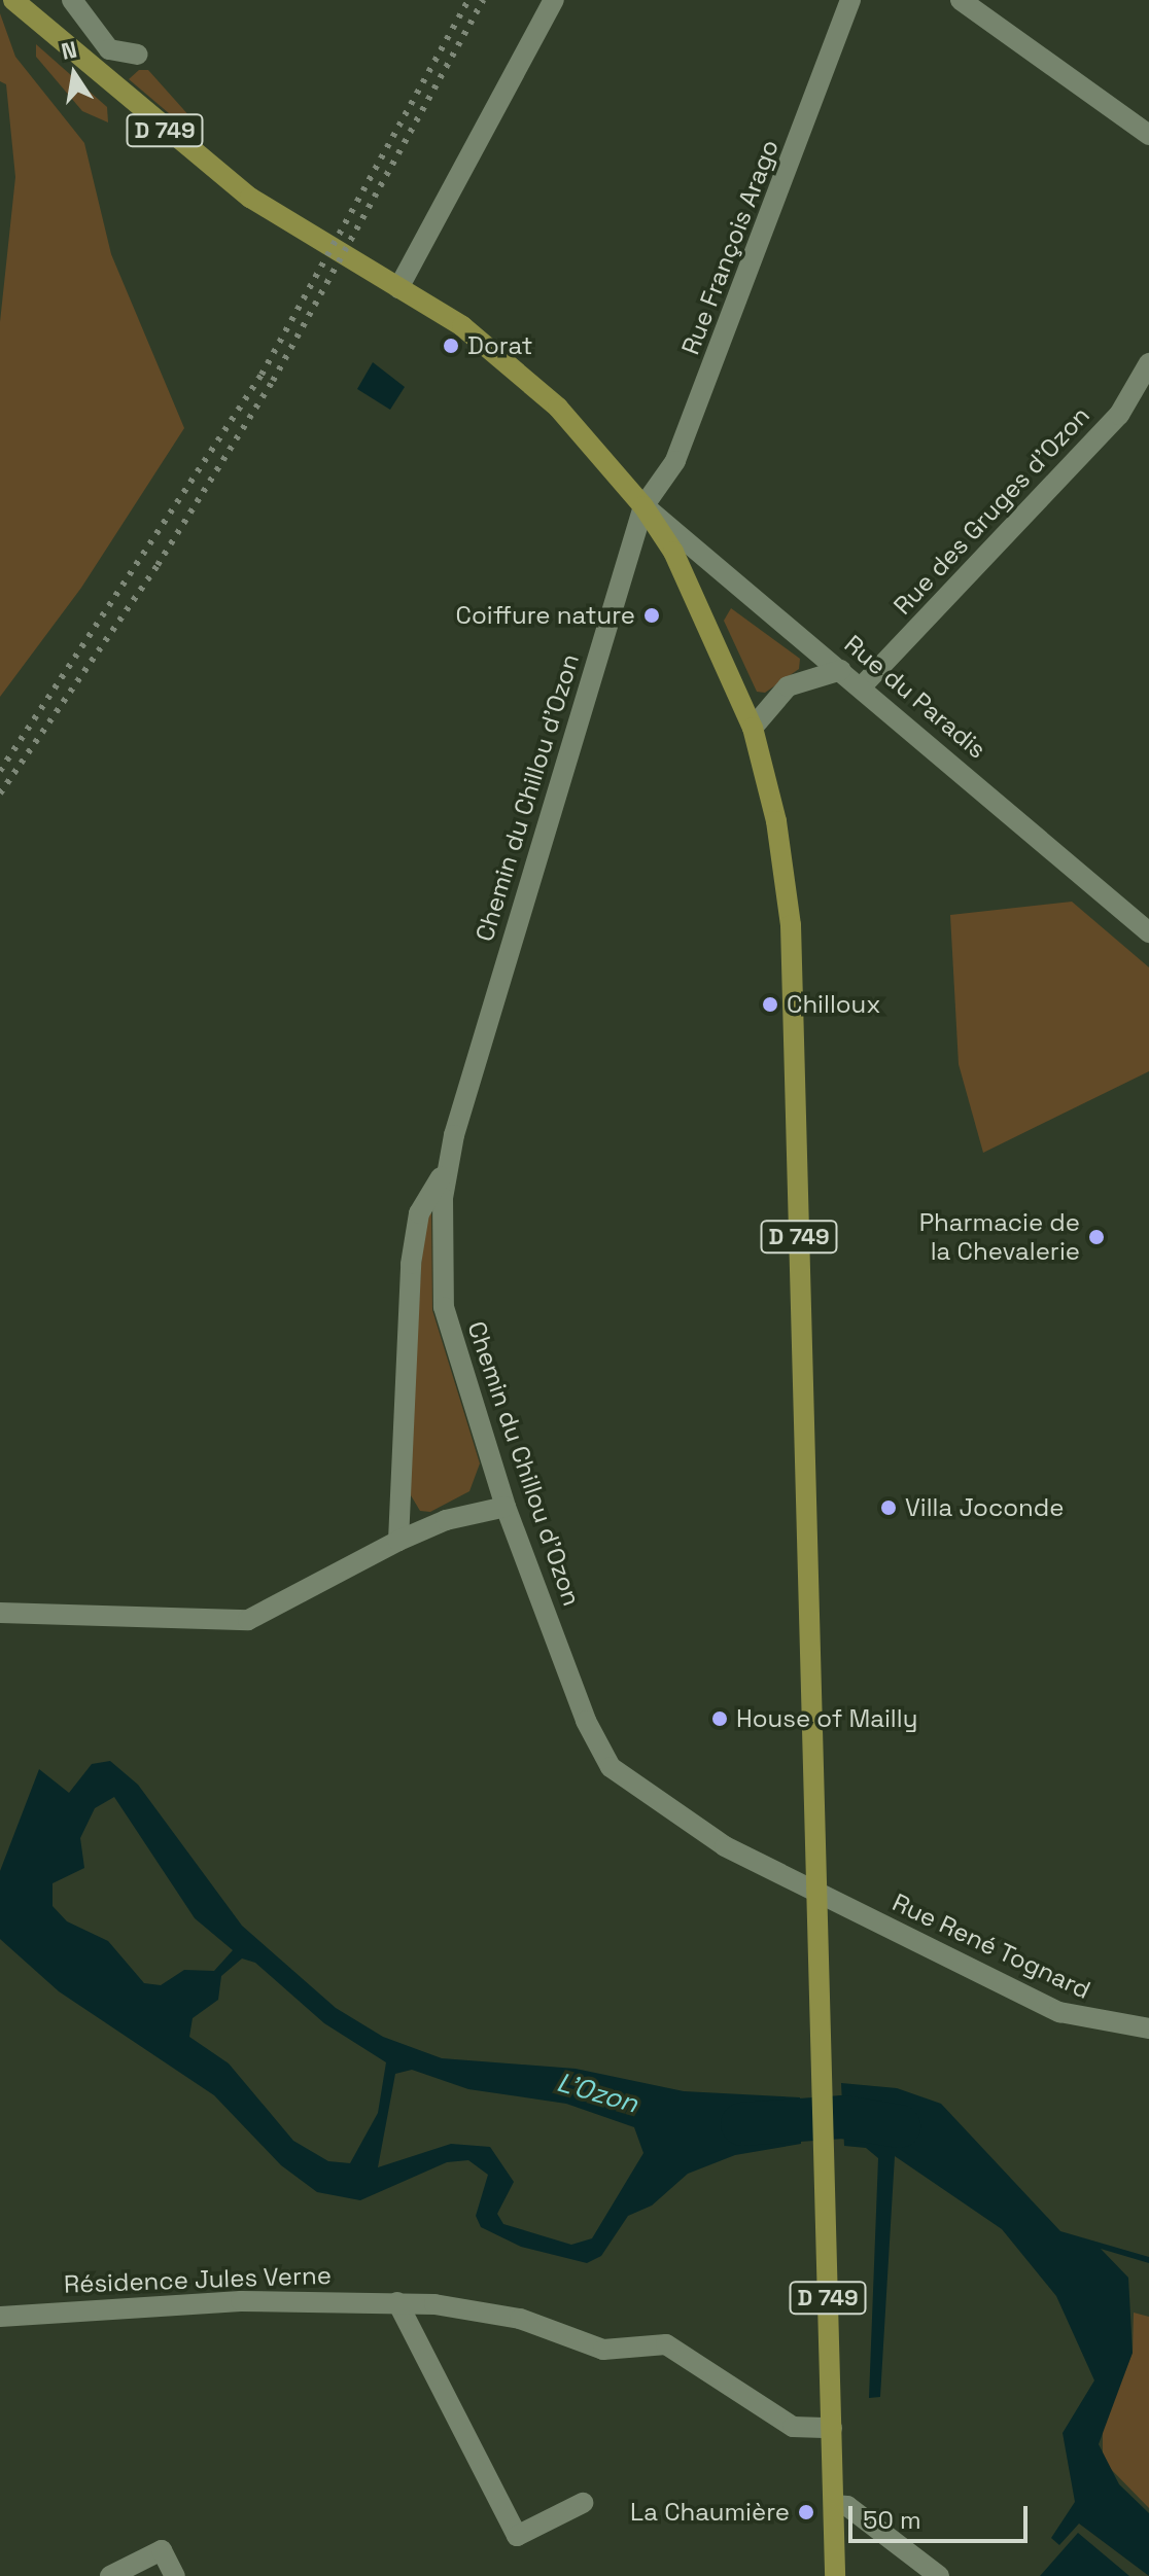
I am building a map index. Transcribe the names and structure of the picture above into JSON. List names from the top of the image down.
{
  "streets": {
    "main road": ["D 749"],
    "street": [
      "Rue François Arago",
      "Rue des Gruges d'Ozon",
      "Rue du Paradis",
      "Chemin du Chillou d'Ozon",
      "Rue René Tognard",
      "Résidence Jules Verne"
    ]
  },
  "crossings": [
    ["D 749", "Rue François Arago"],
    ["D 749", "Rue du Paradis"],
    ["D 749", "Chemin du Chillou d'Ozon"],
    ["D 749", "Rue René Tognard"],
    ["D 749", "Résidence Jules Verne"],
    ["Rue François Arago", "Rue du Paradis"],
    ["Rue François Arago", "Chemin du Chillou d'Ozon"],
    ["Rue des Gruges d'Ozon", "Rue du Paradis"],
    ["Rue du Paradis", "Chemin du Chillou d'Ozon"],
    ["Chemin du Chillou d'Ozon", "Rue René Tognard"]
  ],
  "water": ["L'Ozon"],
  "places": [
    "Dorat",
    "Coiffure nature",
    "Chilloux",
    "Pharmacie de la Chevalerie",
    "Villa Joconde",
    "House of Mailly",
    "La Chaumière"
  ],
  "scale_bar": "50 m",
  "north": "top"
}
